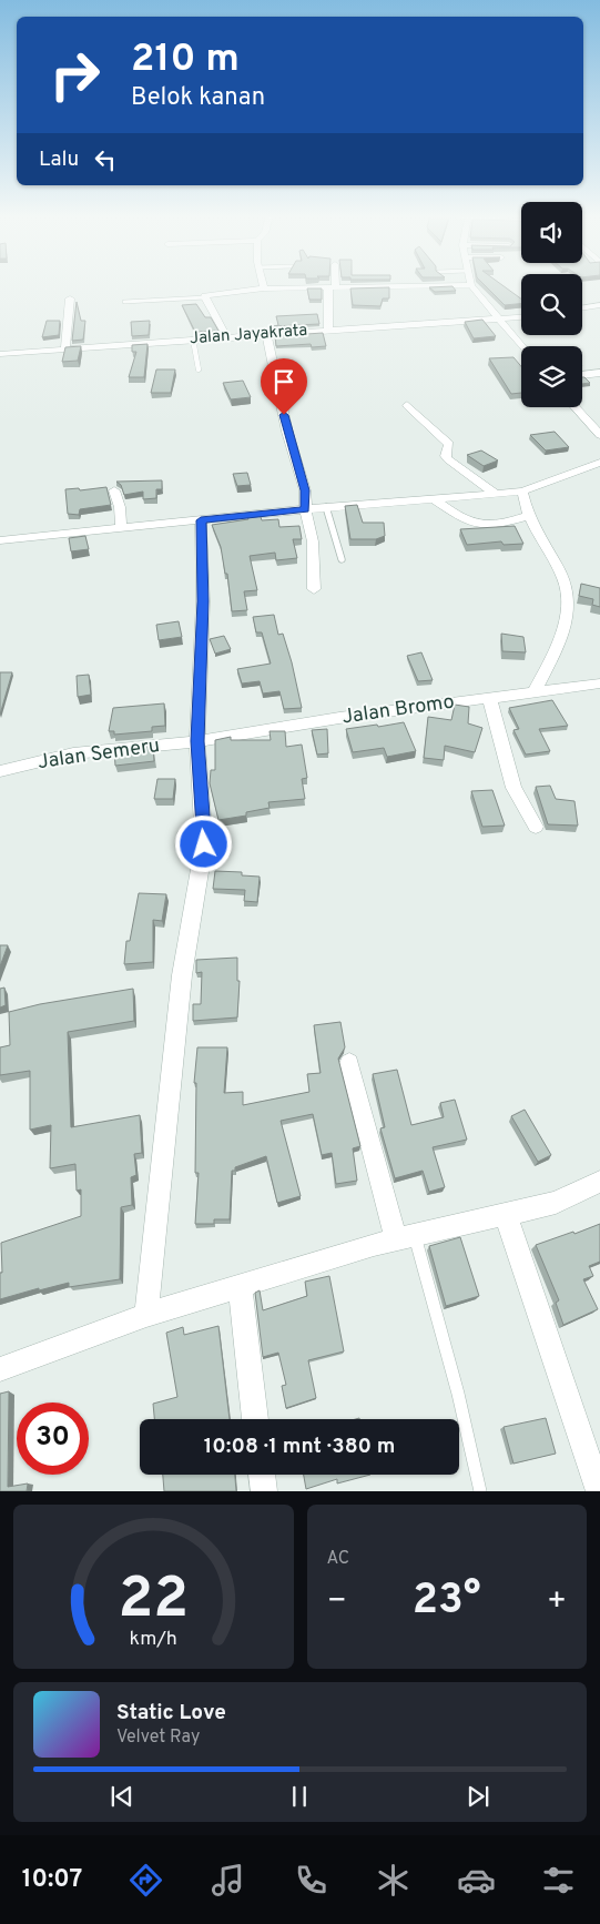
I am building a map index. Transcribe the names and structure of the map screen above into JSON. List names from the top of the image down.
{
  "streets": {
    "street": ["Jalan Jayakrata", "Jalan Bromo", "Jalan Semeru"]
  },
  "crossings": [
    ["Jalan Bromo", "Jalan Semeru"]
  ],
  "page": {
    "turn": ["210 m", "Belok kanan"],
    "then": "Lalu",
    "limit": "30",
    "trip": "10:08 · 1 mnt · 380 m",
    "tile": "AC",
    "heat": ["−", "23°", "+"],
    "song": ["Static Love", "Velvet Ray"],
    "tabs": "10:07",
    "gauge": ["22", "km/h"]
  }
}
